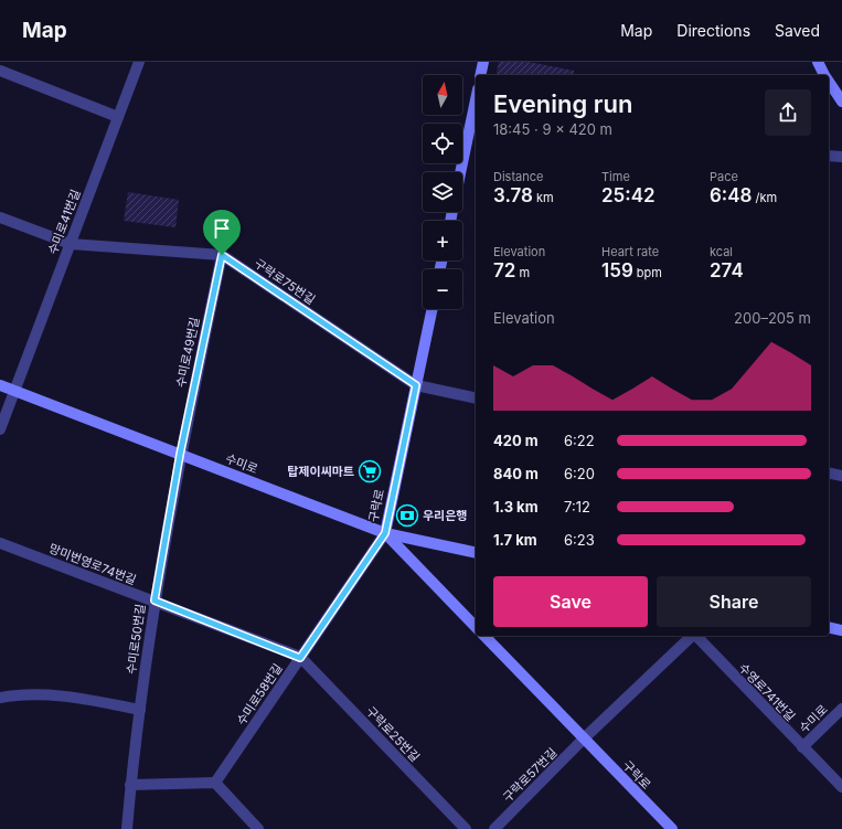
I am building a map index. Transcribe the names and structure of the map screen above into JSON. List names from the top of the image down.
{
  "streets": {
    "street": [
      "수미로41번길",
      "구락로75번길",
      "수미로49번길",
      "수미로",
      "구락로",
      "망미번영로74번길",
      "수미로50번길",
      "수영로741번길",
      "수미로58번길",
      "구락로25번길",
      "구락로57번길"
    ]
  },
  "crossings": [
    ["수미로41번길", "구락로75번길"],
    ["수미로41번길", "수미로"],
    ["구락로75번길", "수미로49번길"],
    ["구락로75번길", "구락로"],
    ["수미로49번길", "수미로"],
    ["수미로49번길", "수미로50번길"],
    ["수미로", "구락로"],
    ["수미로", "수미로50번길"],
    ["수미로", "수영로741번길"],
    ["수미로", "수미로58번길"],
    ["구락로", "수미로58번길"],
    ["구락로", "구락로57번길"],
    ["망미번영로74번길", "수미로50번길"],
    ["망미번영로74번길", "수미로58번길"],
    ["망미번영로74번길", "구락로25번길"],
    ["수미로58번길", "구락로25번길"]
  ],
  "places": {
    "supermarket": ["탑제이씨마트"],
    "bank": ["우리은행"]
  },
  "north": "top",
  "page": {
    "header": "Map",
    "nav": ["Map", "Directions", "Saved"],
    "map_buttons": ["+", "−"],
    "heading": ["Evening run", "18:45 · 9 × 420 m"],
    "stats": [
      ["Distance", "3.78 km"],
      ["Time", "25:42"],
      ["Pace", "6:48 /km"],
      ["Elevation", "72 m"],
      ["Heart rate", "159 bpm"],
      ["kcal", "274"]
    ],
    "chart": ["Elevation", "200–205 m"],
    "list": [
      {
        "name": "420 m",
        "note": "6:22"
      },
      {
        "name": "840 m",
        "note": "6:20"
      },
      {
        "name": "1.3 km",
        "note": "7:12"
      },
      {
        "name": "1.7 km",
        "note": "6:23"
      }
    ],
    "buttons": ["Save", "Share"]
  }
}
